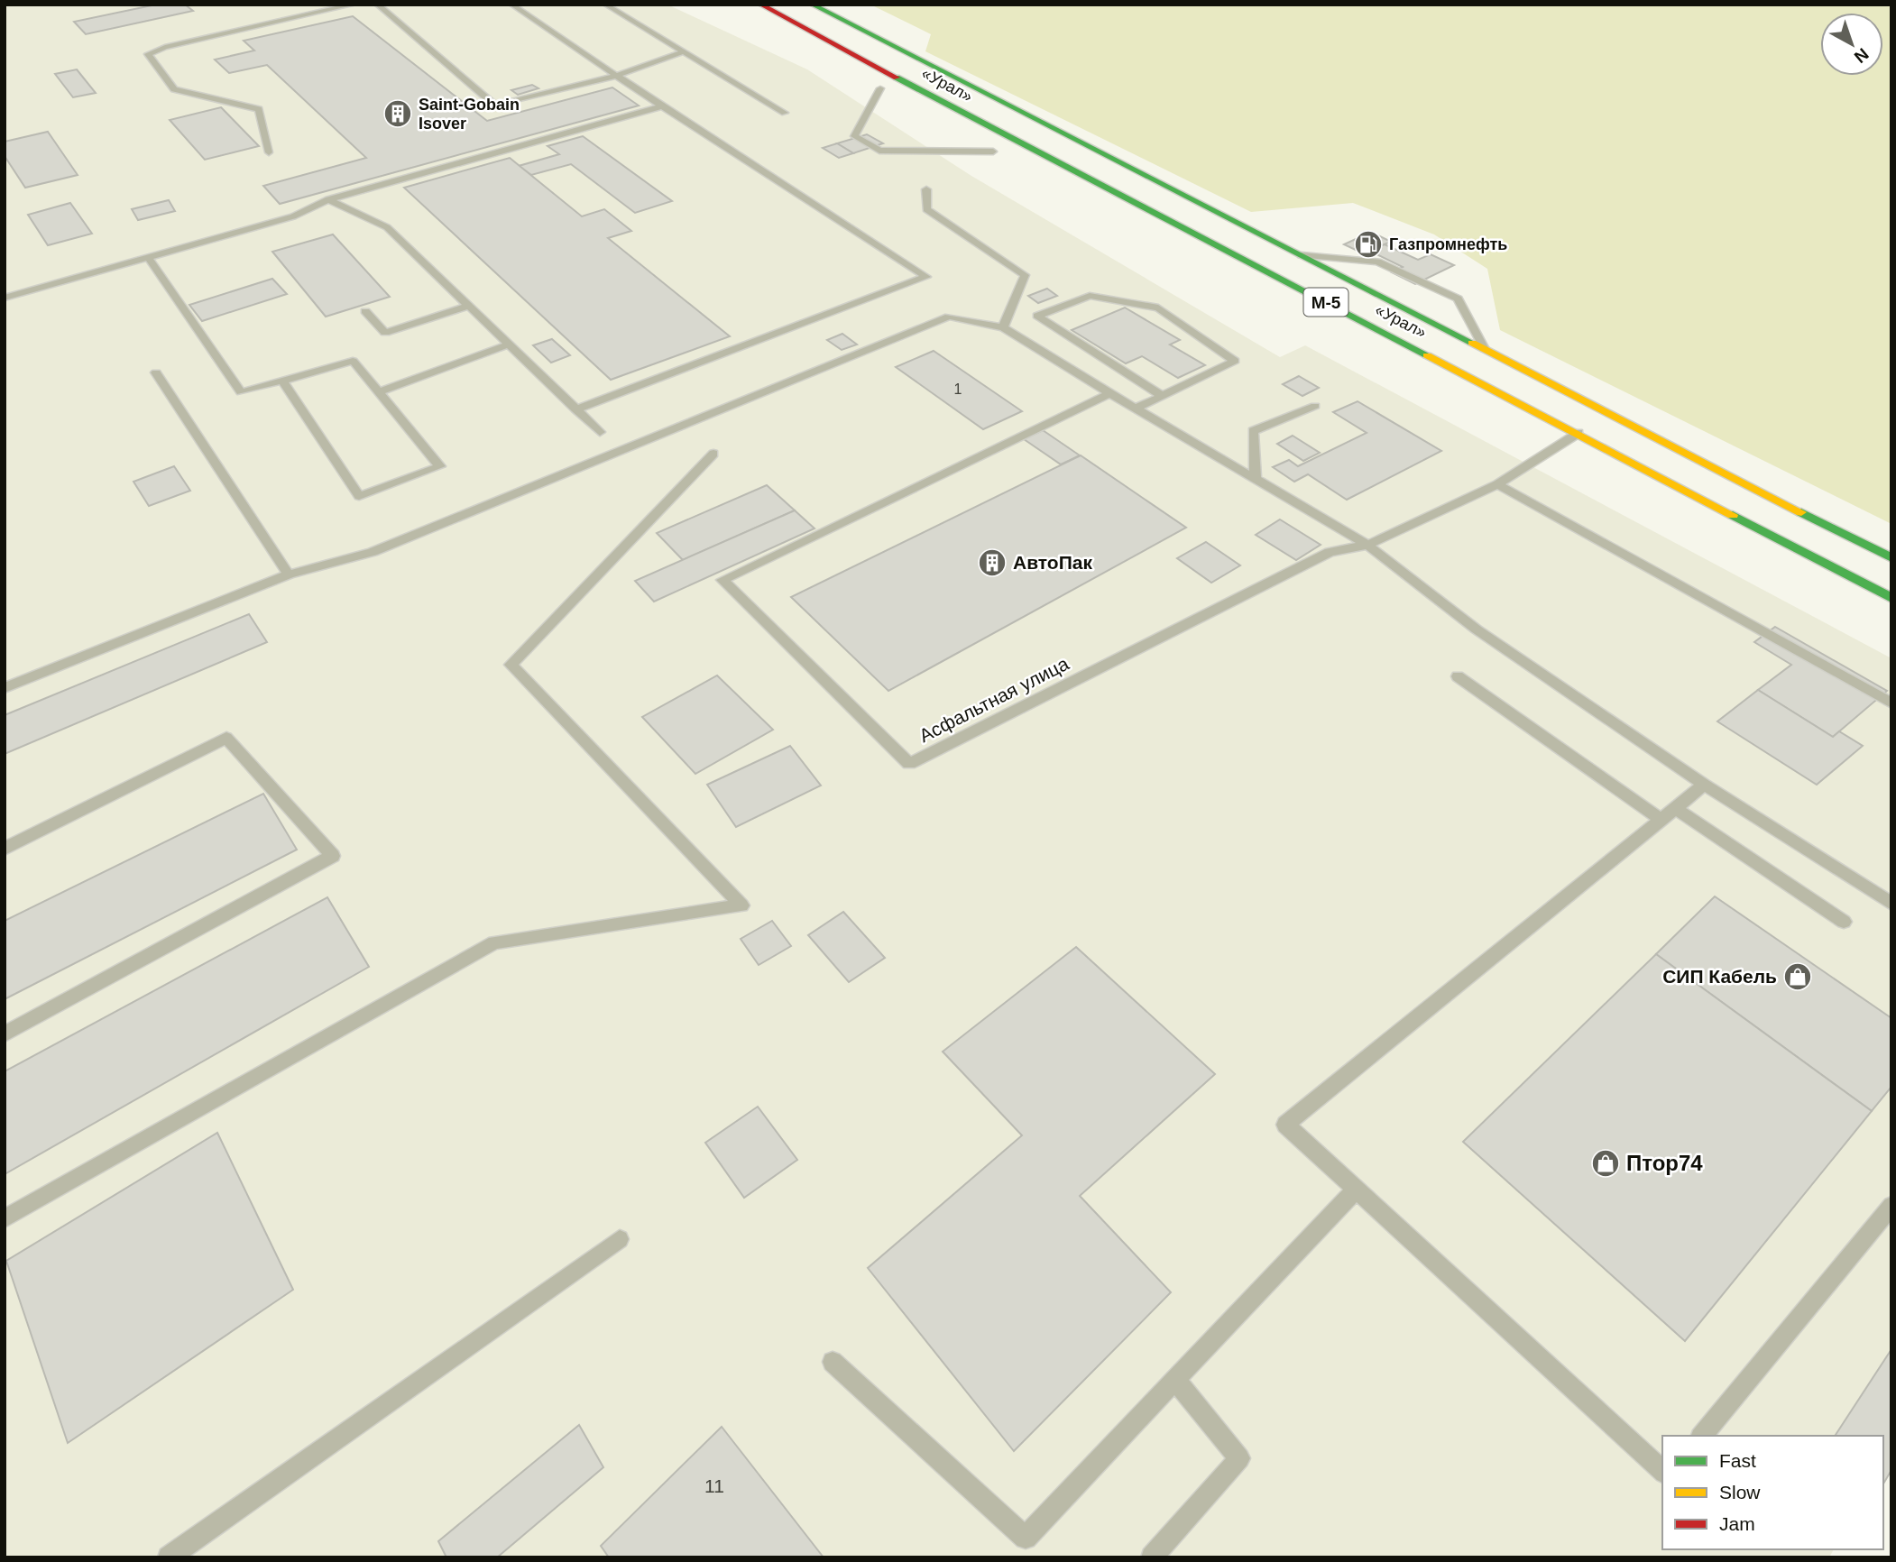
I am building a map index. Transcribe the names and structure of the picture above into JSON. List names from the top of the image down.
{
  "streets": {
    "main road": ["«Урал»", "М-5"],
    "lane": ["Асфальтная улица"]
  },
  "crossings": [
    ["«Урал»", "Асфальтная улица"]
  ],
  "places": {
    "building": ["Saint-Gobain Isover", "АвтоПак"],
    "fuel station": ["Газпромнефть"],
    "shop": ["СИП Кабель", "Птор74"]
  },
  "house_numbers": ["1", "11"],
  "legend": ["Fast", "Slow", "Jam"],
  "north": "bottom right"
}
